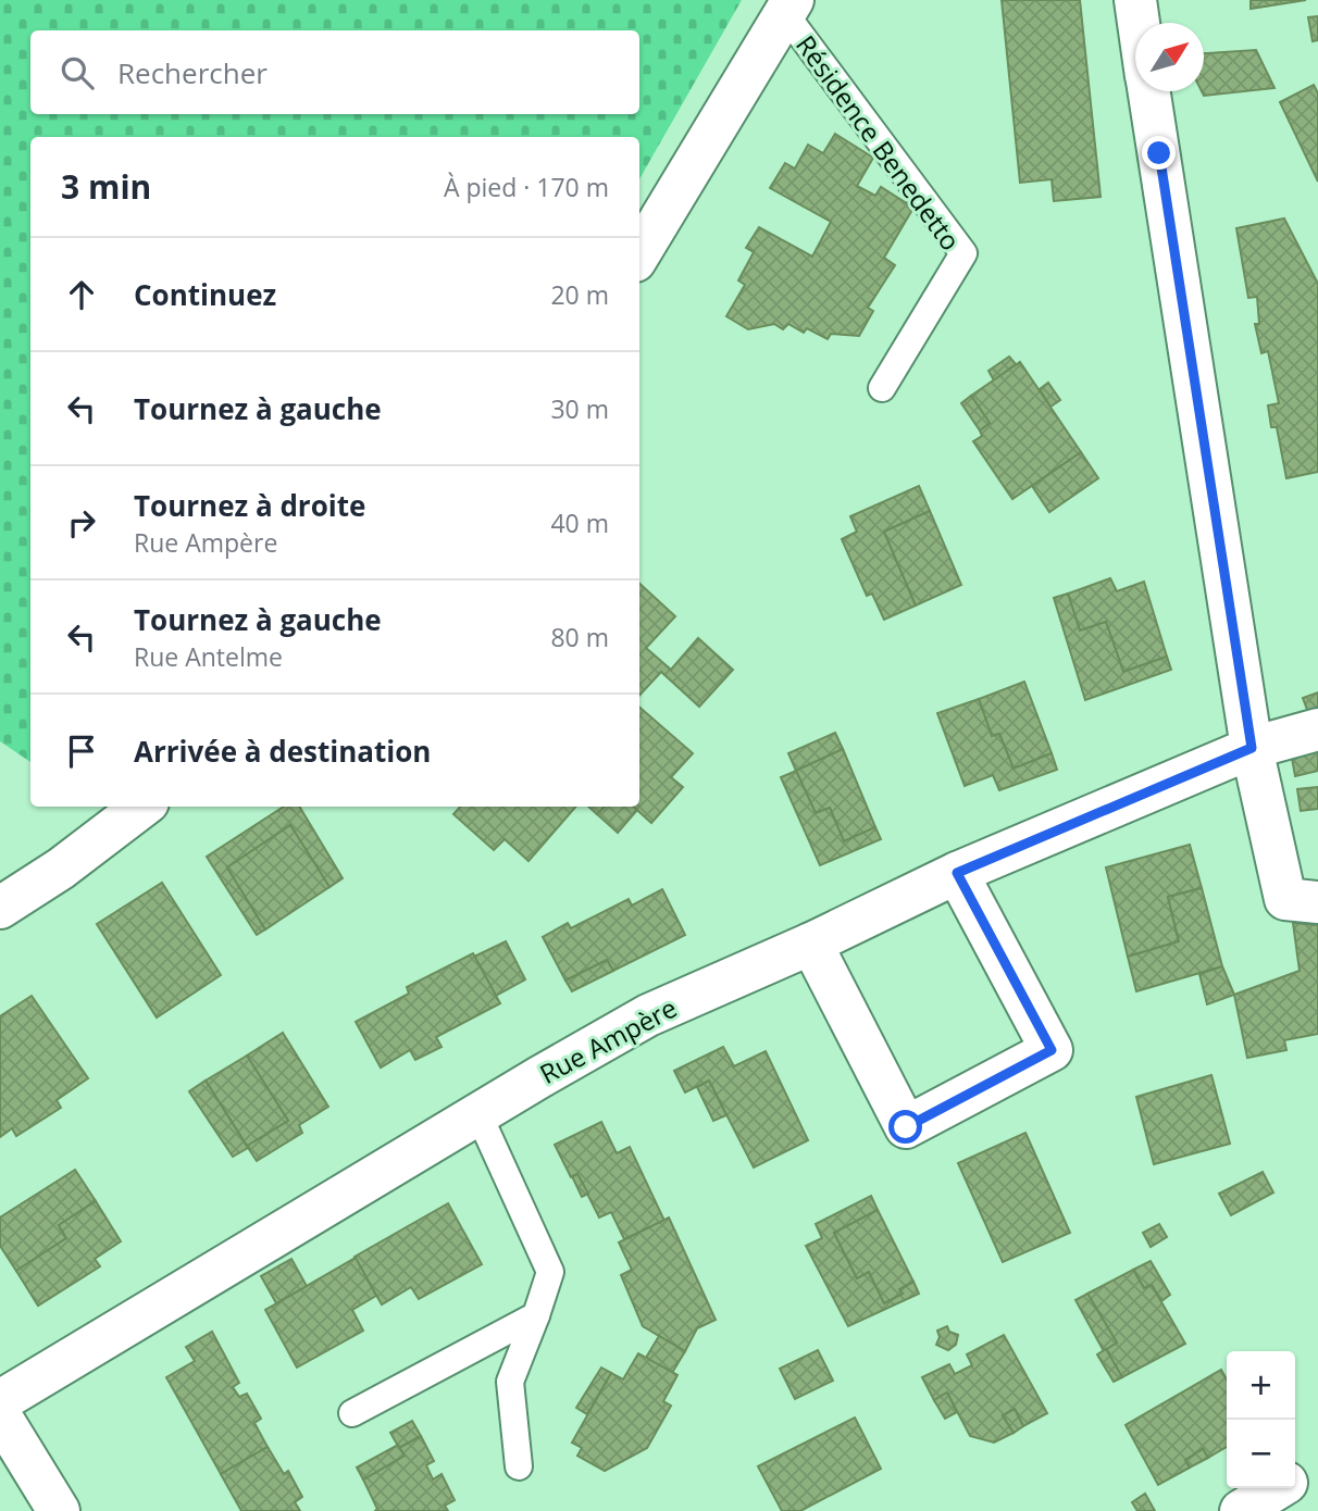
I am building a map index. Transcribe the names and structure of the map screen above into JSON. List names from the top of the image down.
{
  "streets": {
    "street": ["Rue Ampère"],
    "lane": ["Résidence Benedetto"]
  },
  "north": "top right",
  "page": {
    "search": "Rechercher",
    "heading": ["3 min", "À pied · 170 m"],
    "list": [
      ["Continuez", "20 m"],
      ["Tournez à gauche", "30 m"],
      ["Tournez à droite", "Rue Ampère", "40 m"],
      ["Tournez à gauche", "Rue Antelme", "80 m"],
      "Arrivée à destination"
    ],
    "map_buttons": ["+", "−"]
  }
}
